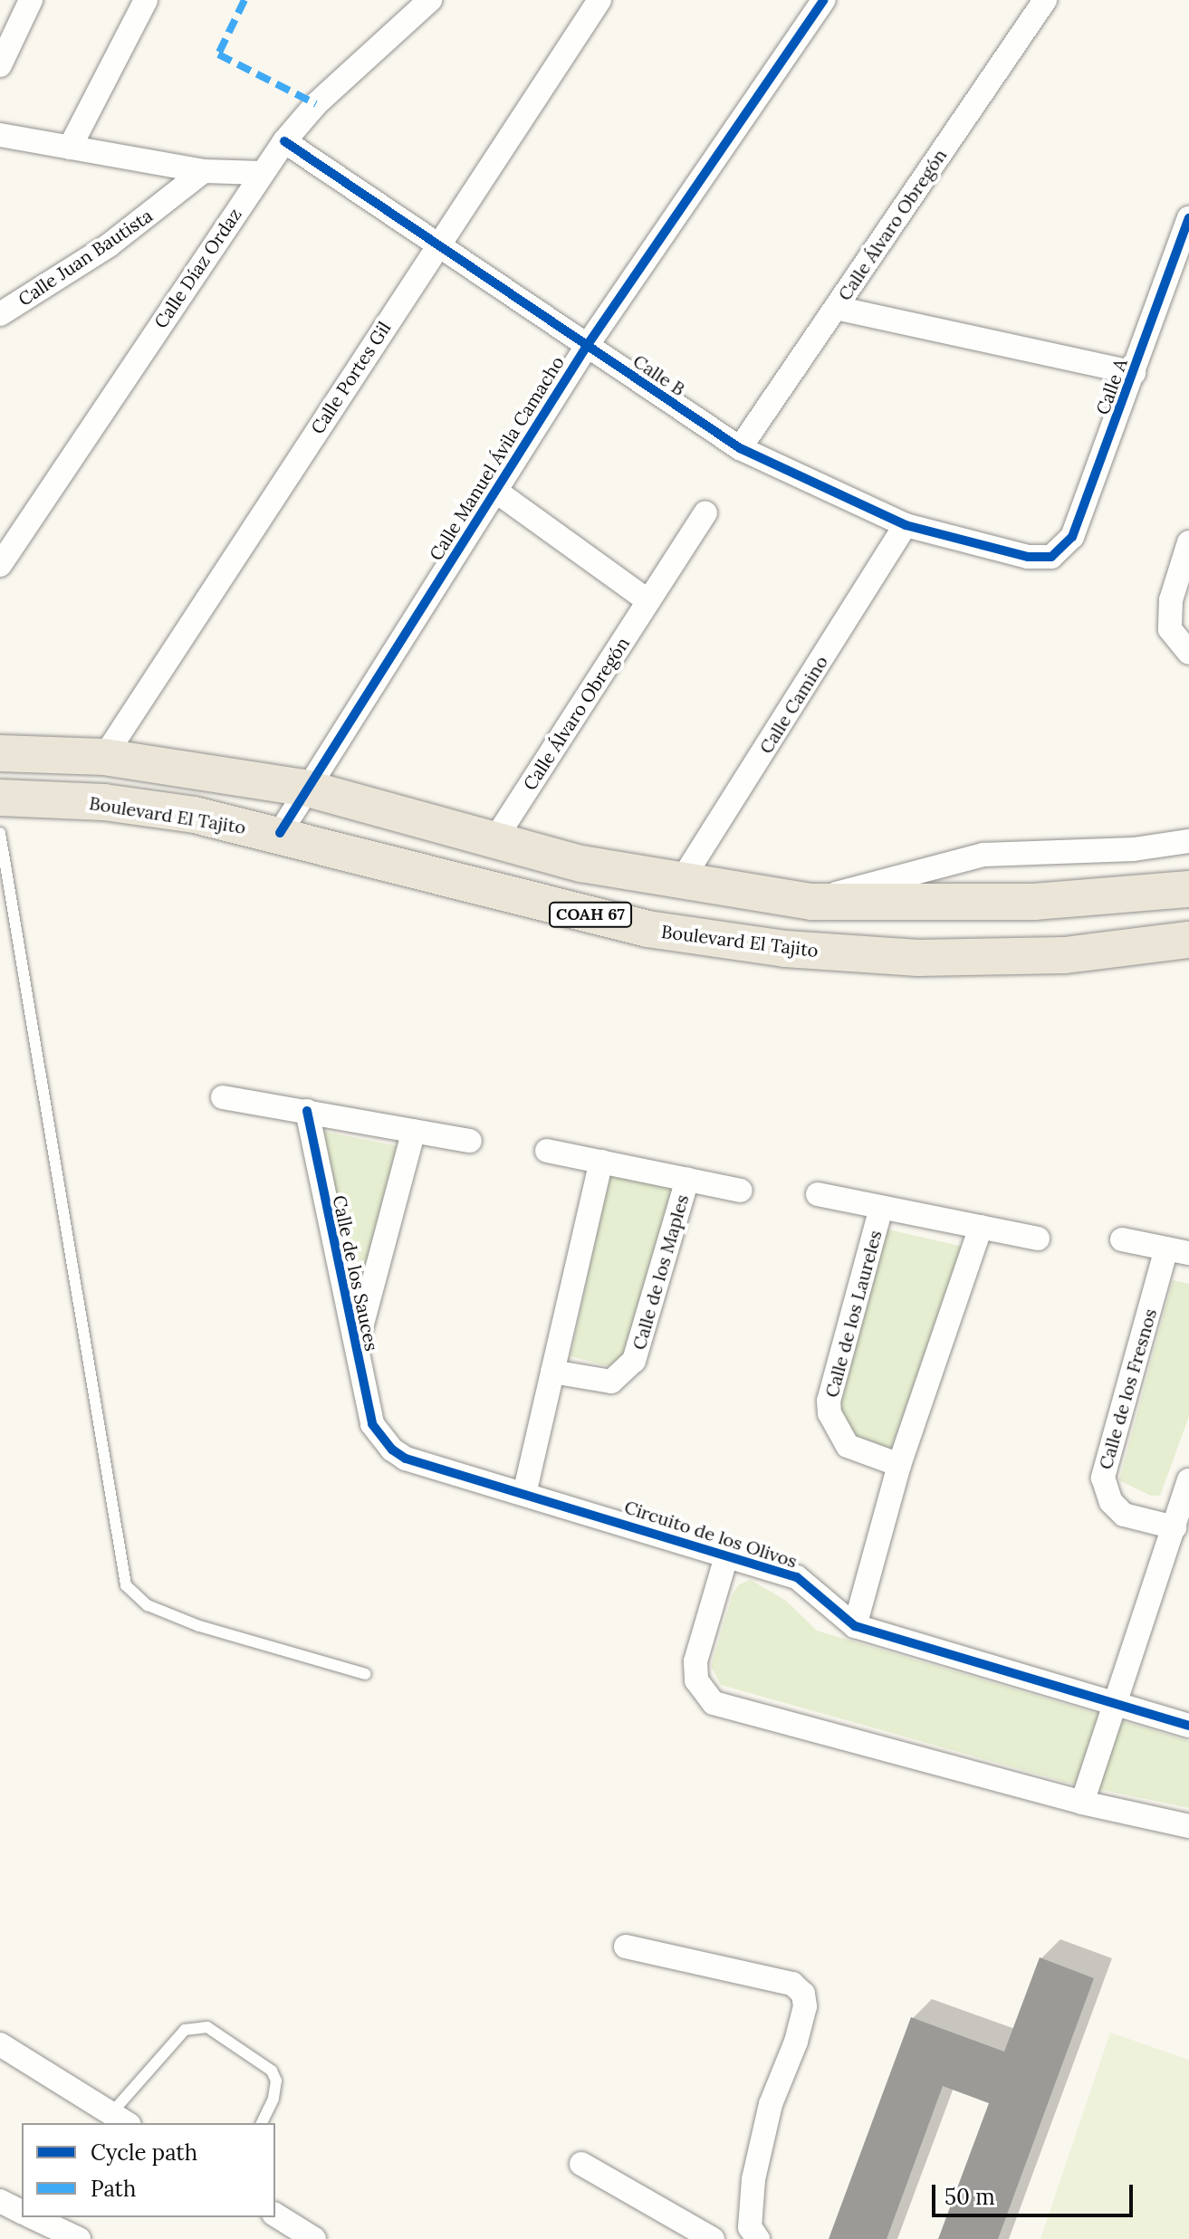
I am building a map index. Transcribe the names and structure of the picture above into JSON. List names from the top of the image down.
{
  "streets": {
    "main road": ["Boulevard El Tajito", "COAH 67"],
    "street": [
      "Calle Álvaro Obregón",
      "Calle Juan Bautista",
      "Calle Díaz Ordaz",
      "Calle B",
      "Calle Portes Gil",
      "Calle A",
      "Calle Manuel Ávila Camacho",
      "Calle Camino",
      "Calle de los Maples",
      "Calle de los Sauces",
      "Calle de los Laureles",
      "Calle de los Fresnos",
      "Circuito de los Olivos"
    ]
  },
  "crossings": [
    ["Calle Álvaro Obregón", "Calle B"],
    ["Calle Díaz Ordaz", "Calle B"],
    ["Calle B", "Calle Portes Gil"],
    ["Calle B", "Calle A"],
    ["Calle B", "Calle Manuel Ávila Camacho"],
    ["Calle B", "Calle Camino"],
    ["Calle Manuel Ávila Camacho", "Boulevard El Tajito"],
    ["Calle de los Sauces", "Circuito de los Olivos"]
  ],
  "legend": ["Cycle path", "Path"],
  "scale_bar": "50 m"
}
